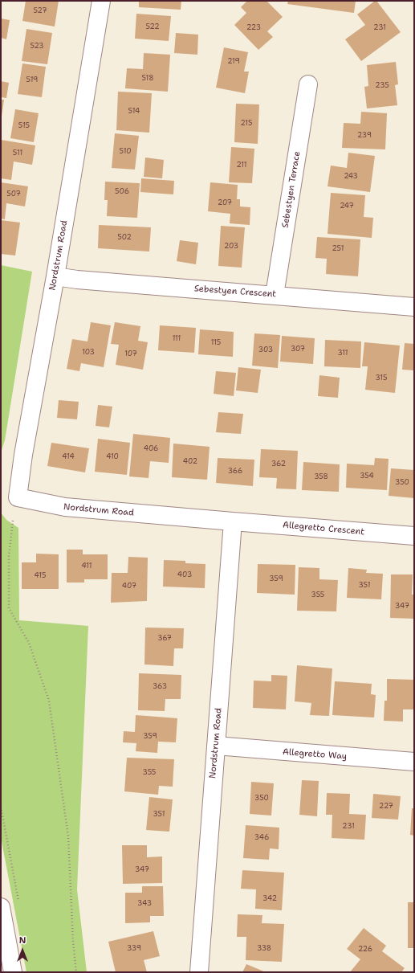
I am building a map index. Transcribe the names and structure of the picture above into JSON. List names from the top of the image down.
{
  "streets": {
    "street": [
      "Sebestyen Terrace",
      "Nordstrum Road",
      "Sebestyen Crescent",
      "Allegretto Crescent",
      "Allegretto Way"
    ]
  },
  "crossings": [
    ["Sebestyen Terrace", "Sebestyen Crescent"],
    ["Nordstrum Road", "Sebestyen Crescent"],
    ["Nordstrum Road", "Allegretto Crescent"],
    ["Nordstrum Road", "Allegretto Way"]
  ],
  "house_numbers": [
    "527",
    "522",
    "223",
    "231",
    "523",
    "219",
    "518",
    "519",
    "235",
    "514",
    "215",
    "515",
    "239",
    "510",
    "511",
    "211",
    "243",
    "506",
    "507",
    "207",
    "247",
    "502",
    "203",
    "251",
    "111",
    "115",
    "307",
    "303",
    "103",
    "311",
    "107",
    "315",
    "406",
    "414",
    "410",
    "402",
    "362",
    "366",
    "354",
    "358",
    "350",
    "411",
    "403",
    "415",
    "359",
    "351",
    "407",
    "355",
    "347",
    "367",
    "363",
    "359",
    "355",
    "350",
    "227",
    "351",
    "231",
    "346",
    "347",
    "342",
    "343",
    "339",
    "338",
    "226"
  ],
  "north": "top"
}
